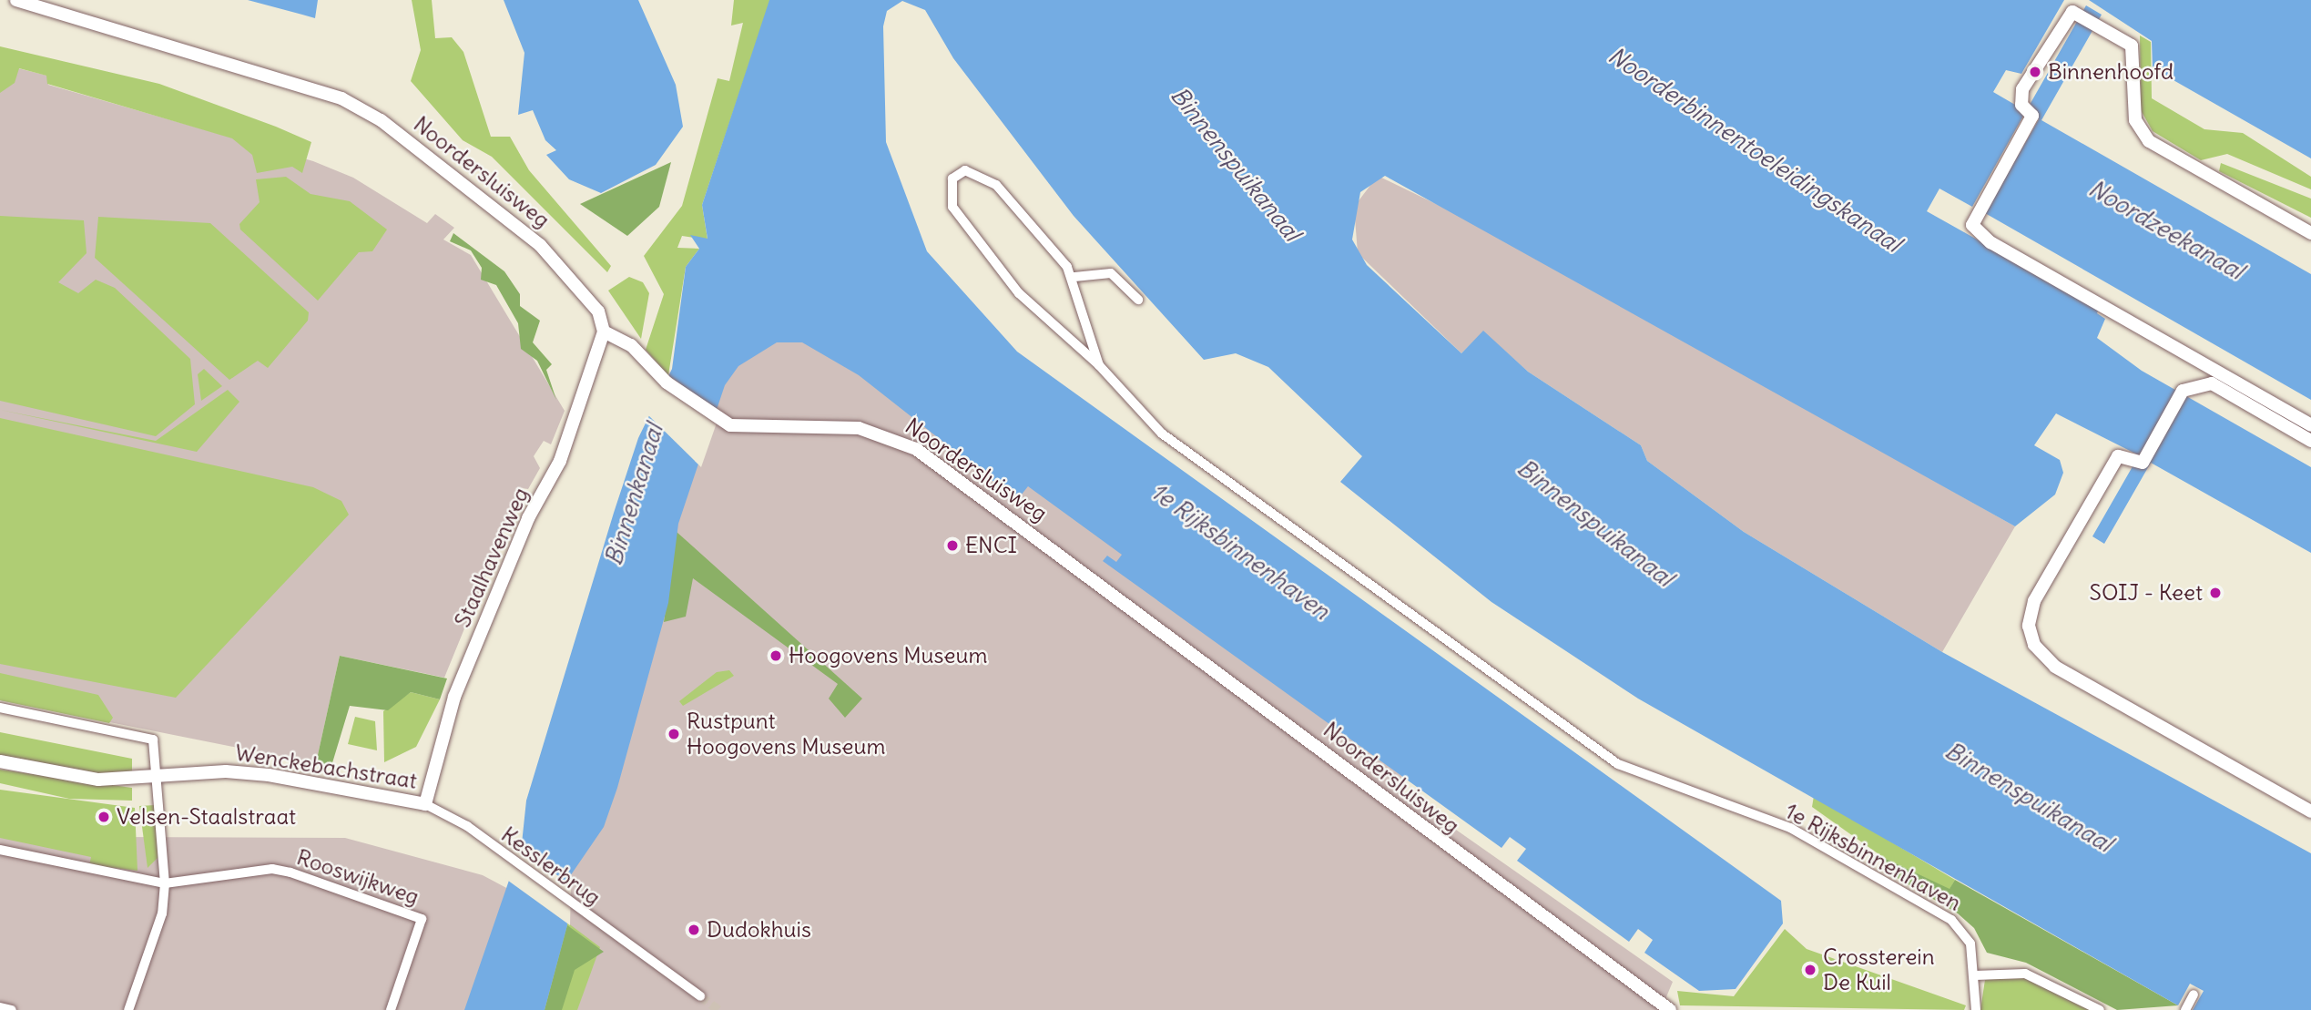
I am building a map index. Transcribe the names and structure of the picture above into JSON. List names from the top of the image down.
{
  "streets": {
    "street": [
      "Noordersluisweg",
      "Staalhavenweg",
      "Wenckebachstraat",
      "1e Rijksbinnenhaven",
      "Kesslerbrug",
      "Rooswijkweg"
    ]
  },
  "crossings": [
    ["Noordersluisweg", "Staalhavenweg"],
    ["Staalhavenweg", "Wenckebachstraat"],
    ["Wenckebachstraat", "Kesslerbrug"]
  ],
  "water": [
    "Noorderbinnentoeleidingskanaal",
    "Binnenspuikanaal",
    "Noordzeekanaal",
    "Binnenkanaal",
    "1e Rijksbinnenhaven"
  ],
  "places": [
    "Binnenhoofd",
    "ENCI",
    "SOIJ - Keet",
    "Hoogovens Museum",
    "Rustpunt Hoogovens Museum",
    "Velsen-Staalstraat",
    "Dudokhuis",
    "Crossterein De Kuil"
  ]
}
